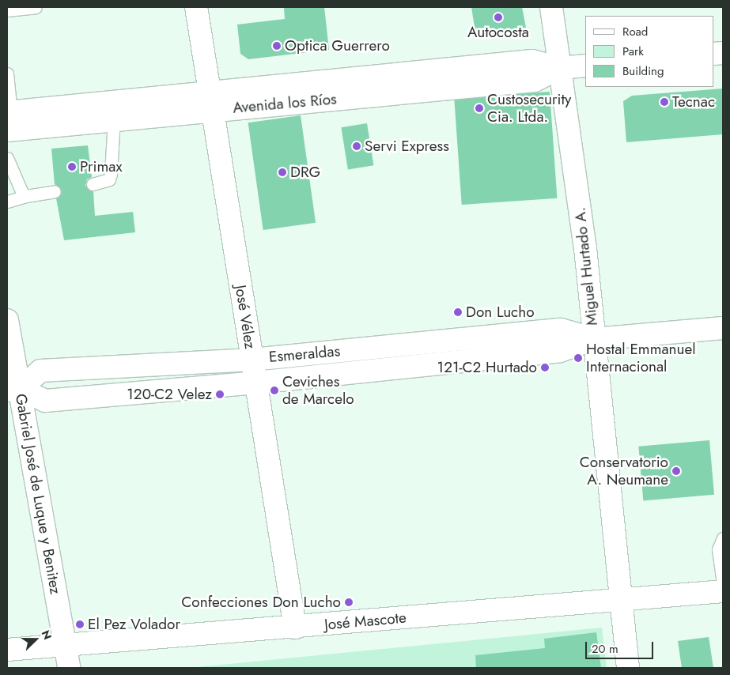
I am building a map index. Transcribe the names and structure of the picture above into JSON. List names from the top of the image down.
{
  "streets": {
    "street": [
      "Avenida los Ríos",
      "Miguel Hurtado A.",
      "José Vélez",
      "Esmeraldas",
      "Gabriel José de Luque y Benitez",
      "José Mascote"
    ]
  },
  "crossings": [
    ["Avenida los Ríos", "Miguel Hurtado A."],
    ["Avenida los Ríos", "José Vélez"],
    ["Miguel Hurtado A.", "Esmeraldas"],
    ["Miguel Hurtado A.", "José Mascote"],
    ["José Vélez", "Esmeraldas"],
    ["José Vélez", "José Mascote"],
    ["Esmeraldas", "Gabriel José de Luque y Benitez"],
    ["Gabriel José de Luque y Benitez", "José Mascote"]
  ],
  "places": [
    "Autocosta",
    "Optica Guerrero",
    "Tecnac",
    "Custosecurity Cia. Ltda.",
    "Servi Express",
    "Primax",
    "DRG",
    "Don Lucho",
    "Hostal Emmanuel Internacional",
    "121-C2 Hurtado",
    "Ceviches de Marcelo",
    "120-C2 Velez",
    "Conservatorio A. Neumane",
    "Confecciones Don Lucho",
    "El Pez Volador"
  ],
  "legend": ["Road", "Park", "Building"],
  "scale_bar": "20 m",
  "north": "right"
}
